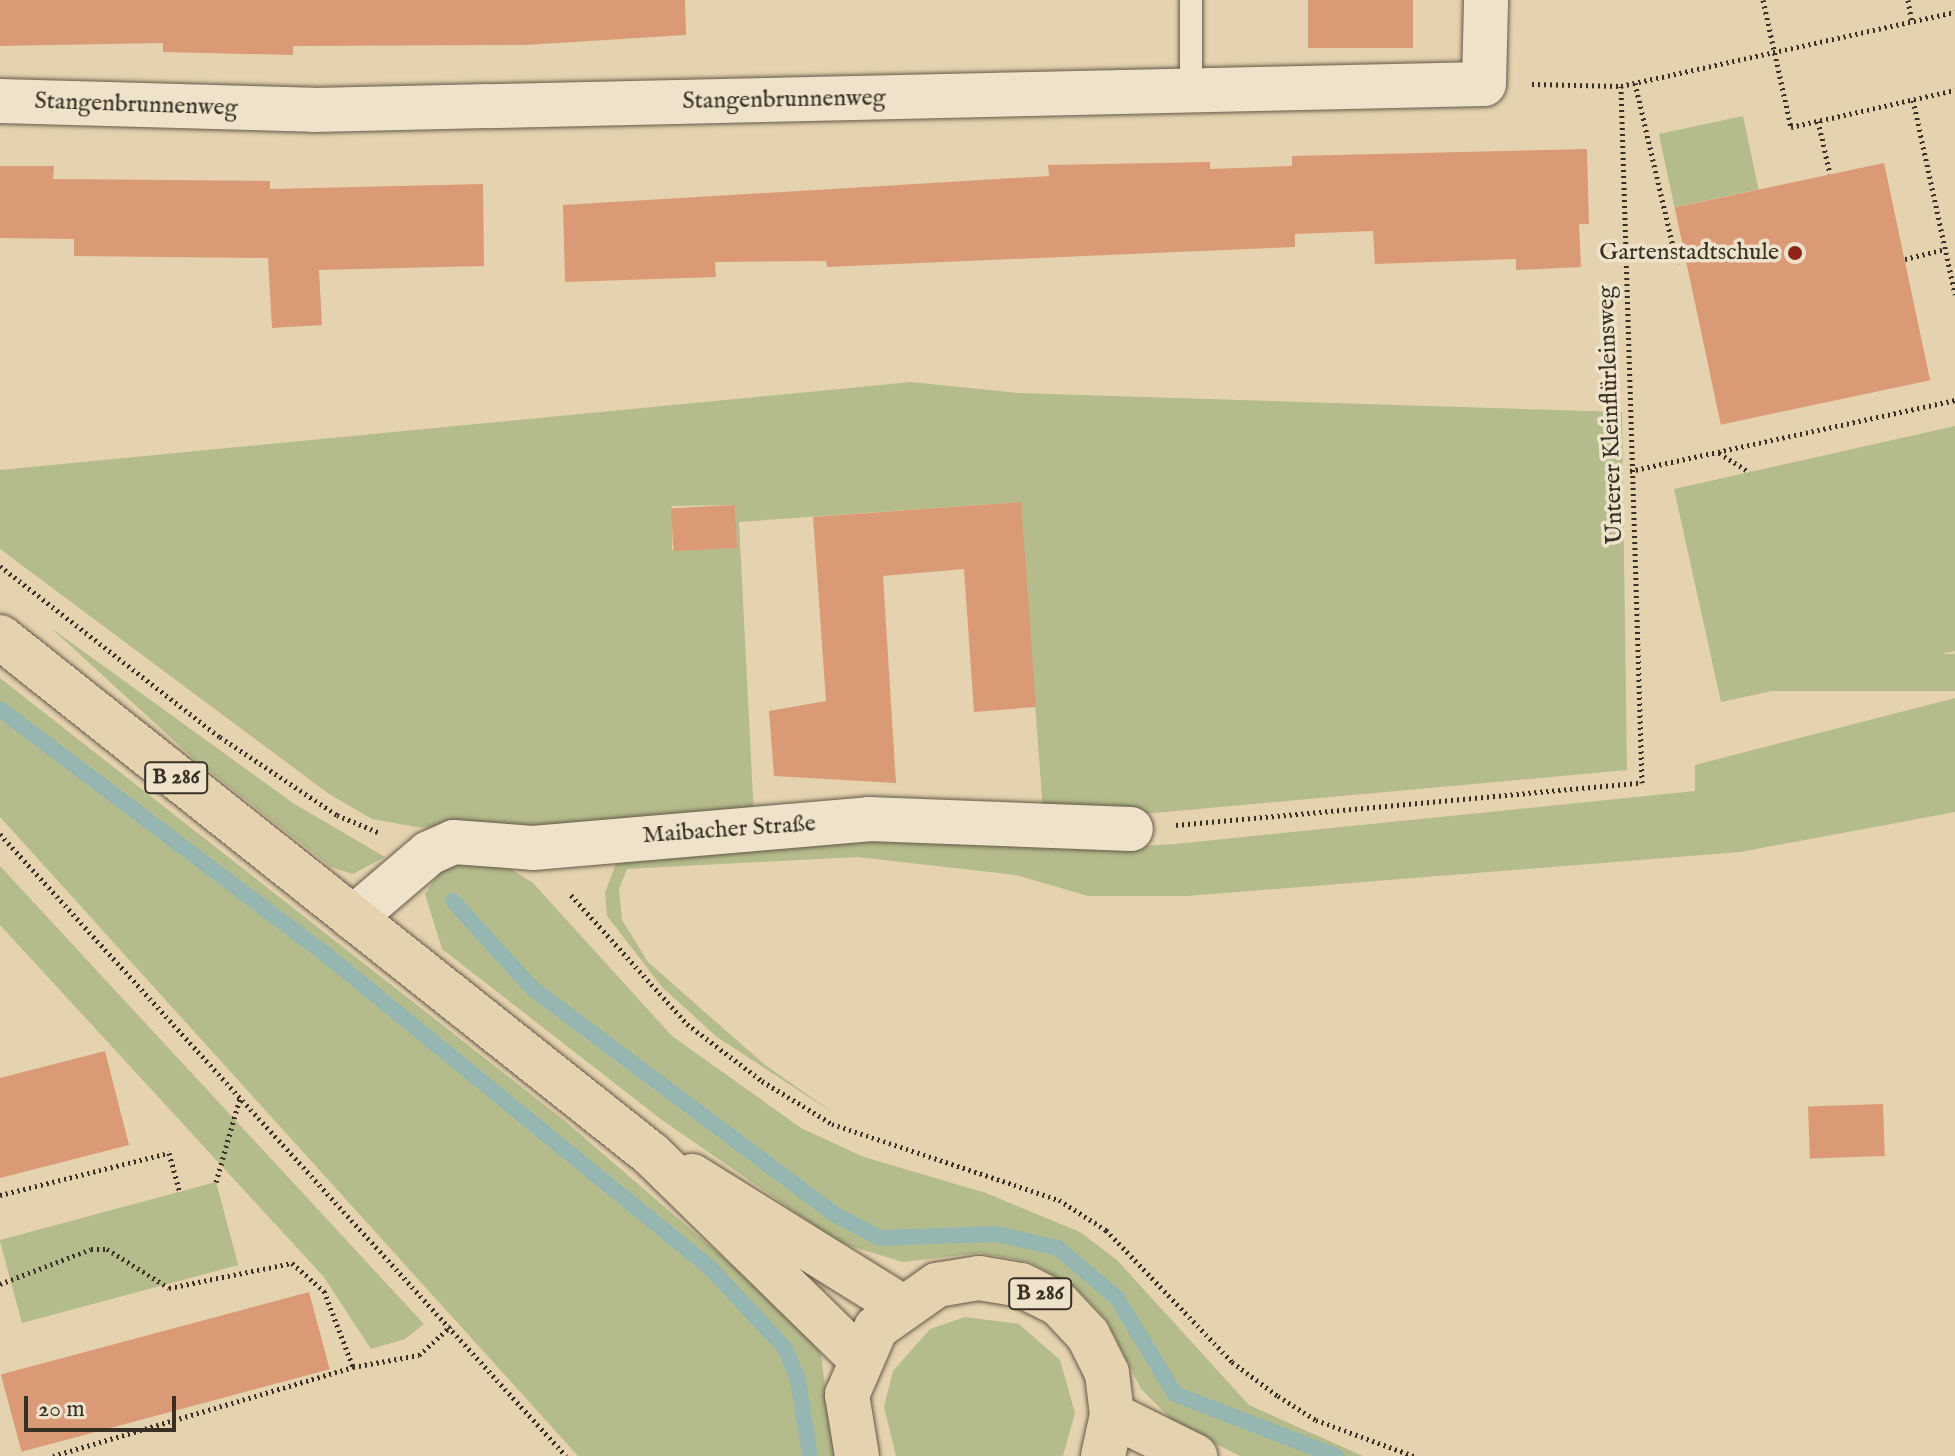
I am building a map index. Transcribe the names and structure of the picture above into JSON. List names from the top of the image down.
{
  "streets": {
    "main road": ["B 286"],
    "street": ["Stangenbrunnenweg", "Maibacher Straße"],
    "path": ["Unterer Kleinflürleinsweg"]
  },
  "crossings": [
    ["Unterer Kleinflürleinsweg", "Maibacher Straße"],
    ["B 286", "Maibacher Straße"]
  ],
  "places": ["Gartenstadtschule"],
  "scale_bar": "20 m"
}
